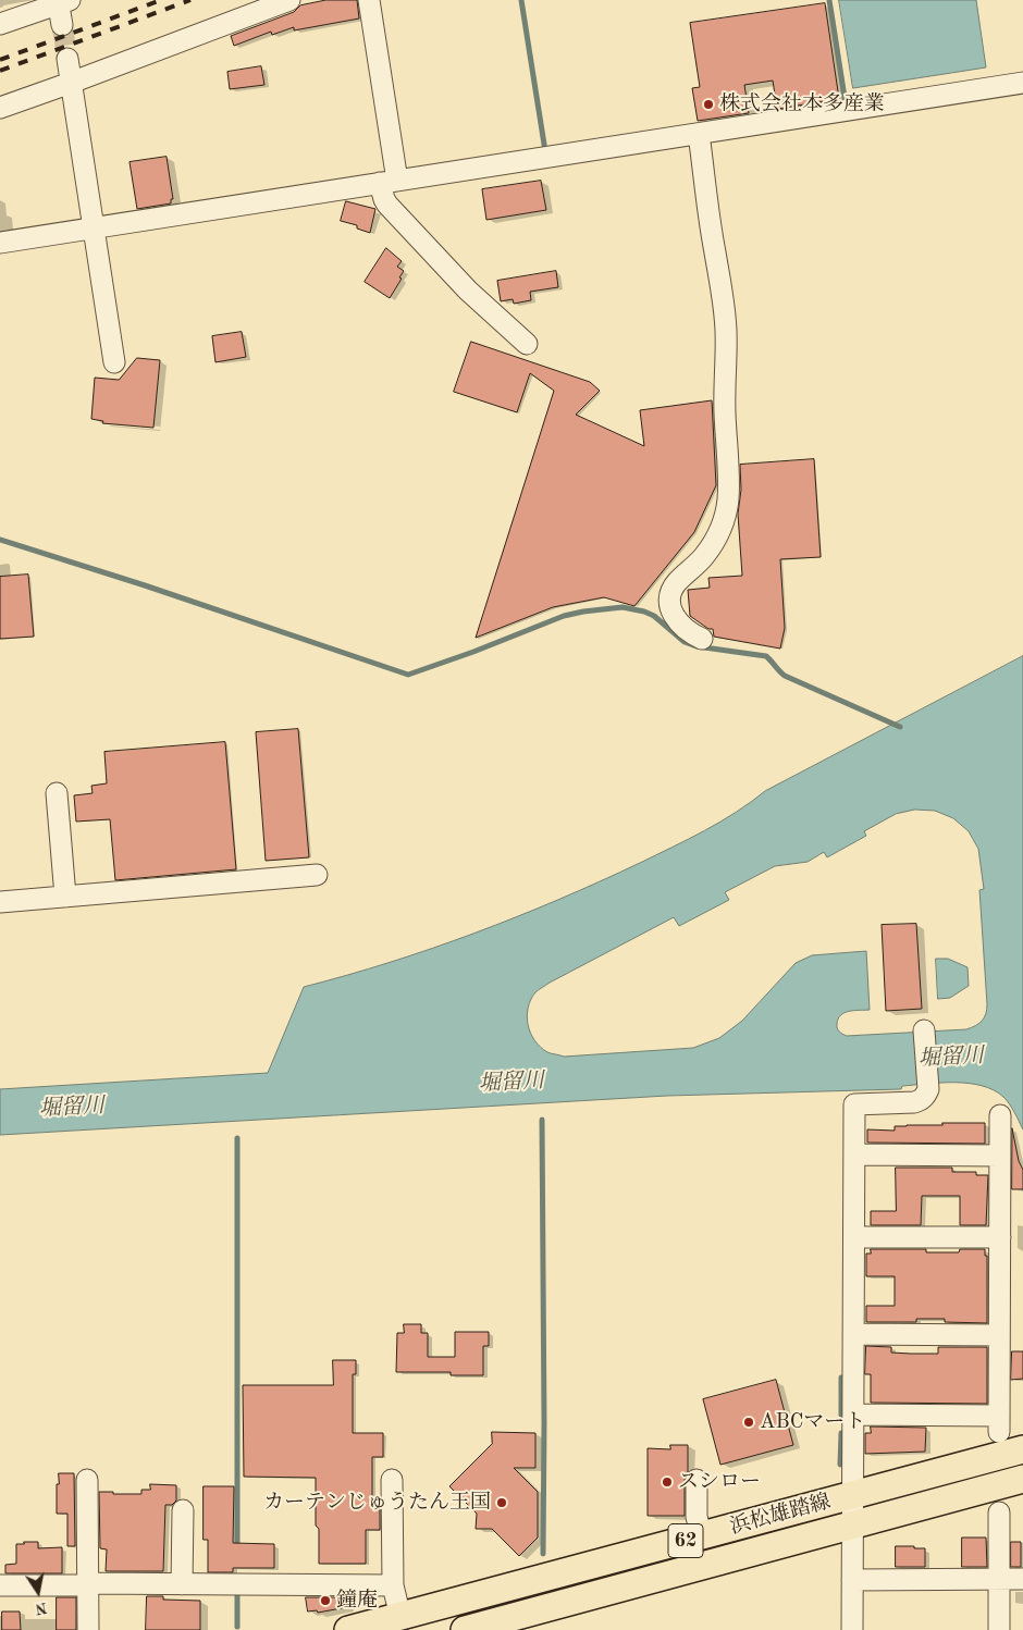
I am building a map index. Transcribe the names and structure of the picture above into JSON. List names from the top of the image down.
{
  "streets": {
    "main road": ["浜松雄踏線", "62"]
  },
  "water": ["堀留川"],
  "places": [
    "株式会社本多産業",
    "ABCマート",
    "スシロー",
    "カーテンじゅうたん王国",
    "鐘庵"
  ],
  "north": "bottom"
}
